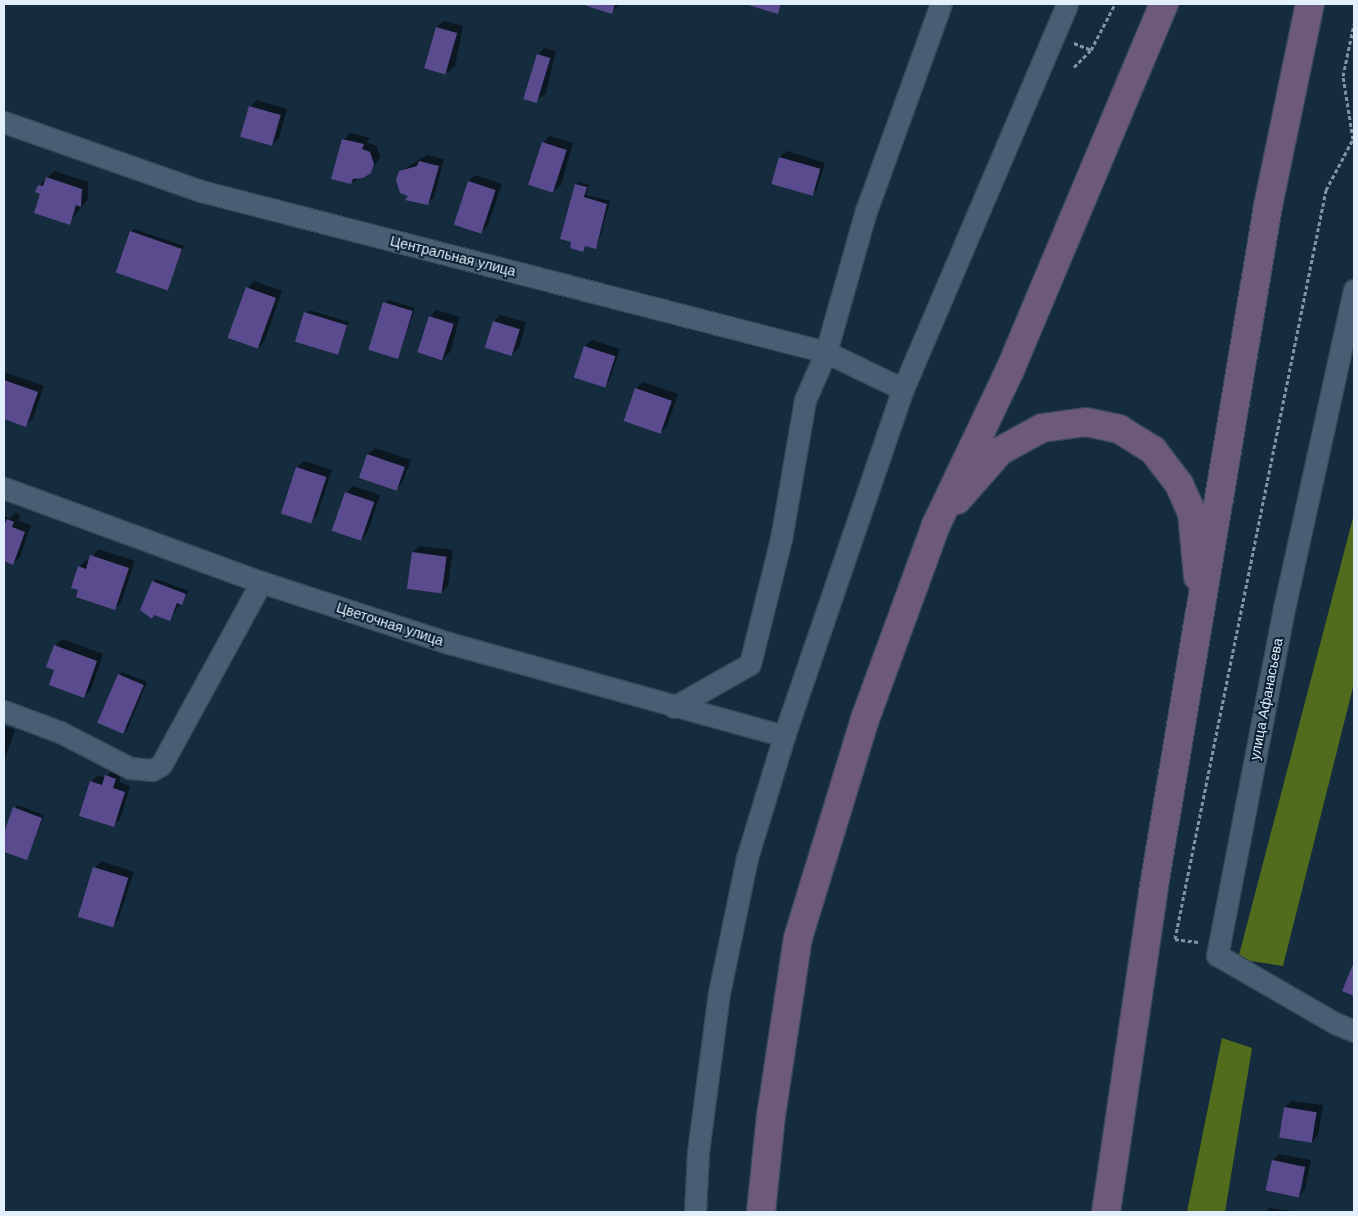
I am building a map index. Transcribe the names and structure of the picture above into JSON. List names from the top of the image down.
{
  "streets": {
    "street": ["Центральная улица", "Цветочная улица", "улица Афанасьева"]
  }
}
